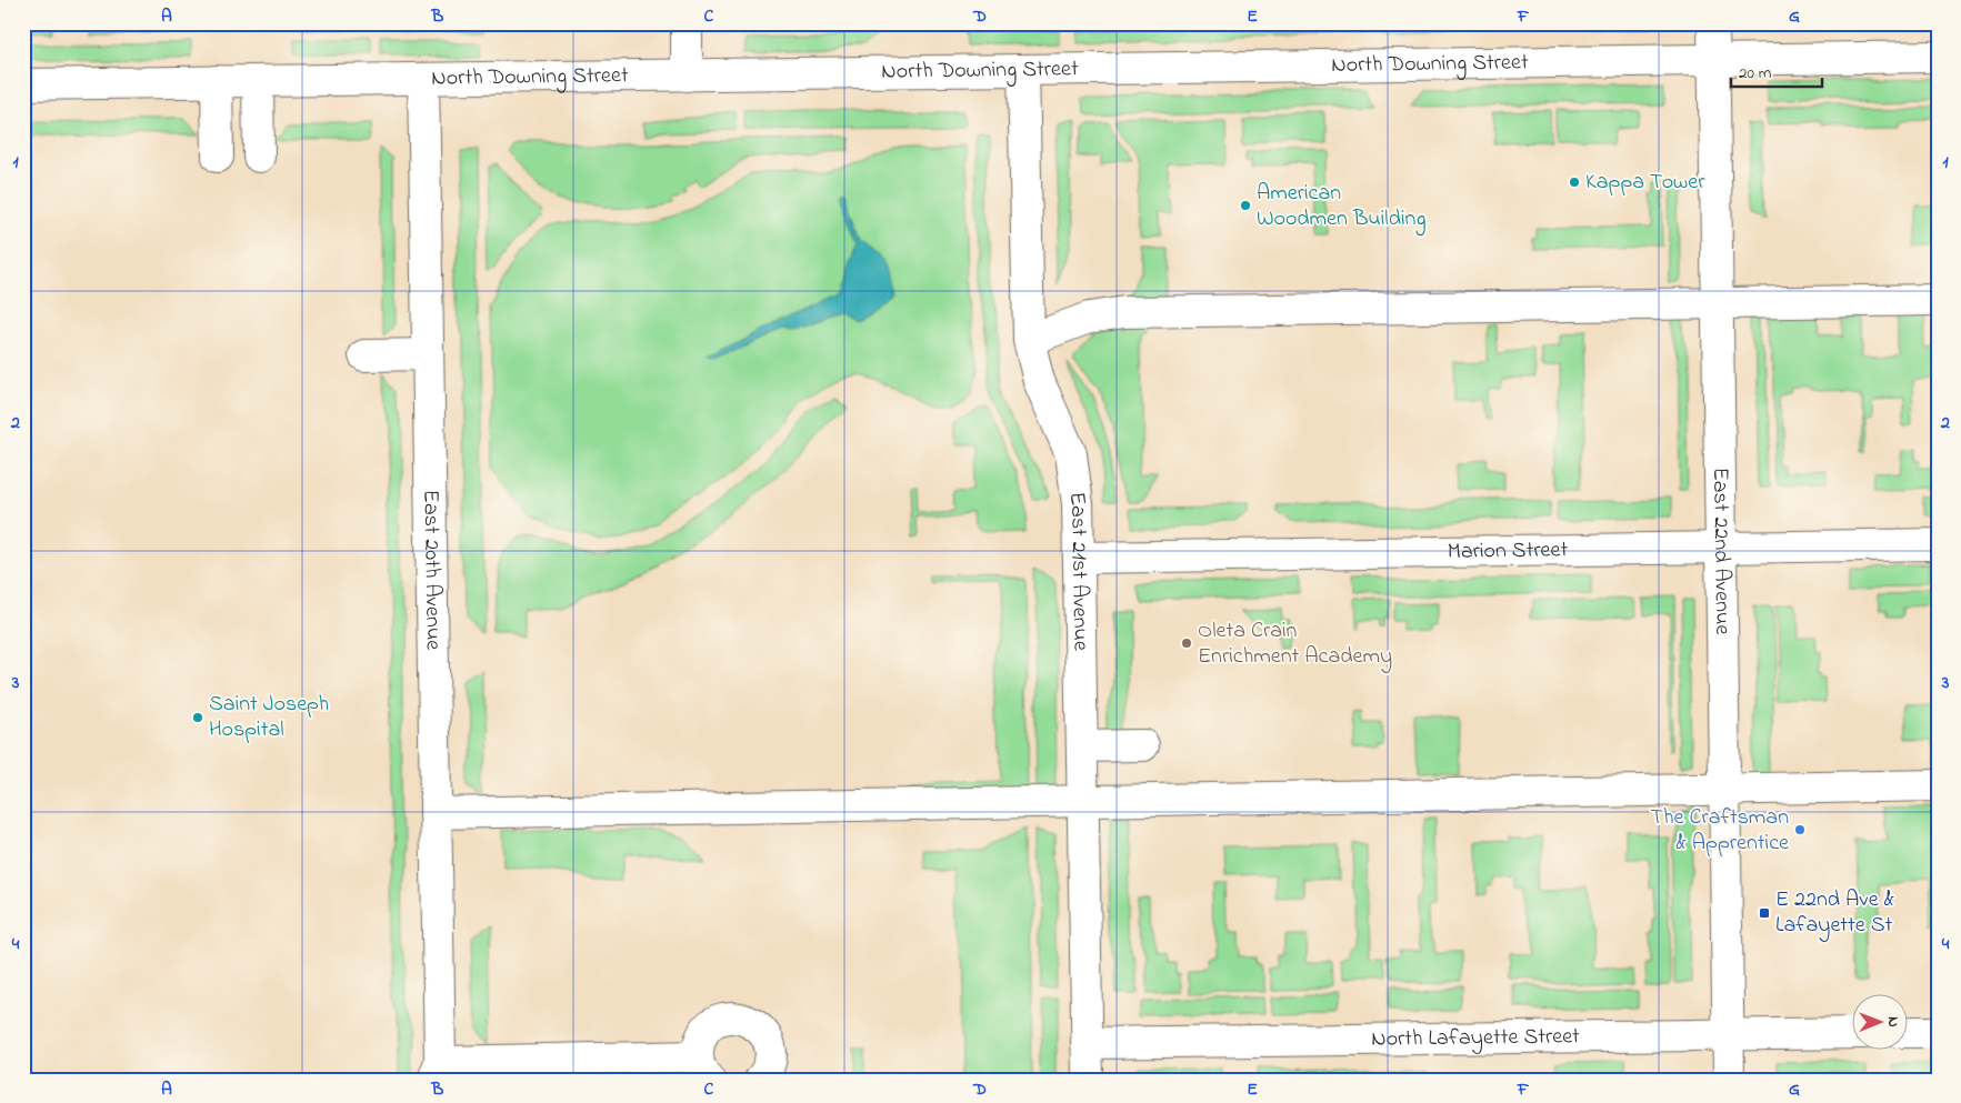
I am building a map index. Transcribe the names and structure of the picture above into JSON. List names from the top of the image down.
{
  "streets": {
    "street": [
      "North Downing Street",
      "Marion Street",
      "East 22nd Avenue",
      "East 20th Avenue",
      "East 21st Avenue",
      "North Lafayette Street"
    ]
  },
  "crossings": [
    ["North Downing Street", "East 22nd Avenue"],
    ["North Downing Street", "East 20th Avenue"],
    ["North Downing Street", "East 21st Avenue"],
    ["Marion Street", "East 22nd Avenue"],
    ["Marion Street", "East 21st Avenue"],
    ["East 22nd Avenue", "North Lafayette Street"],
    ["East 21st Avenue", "North Lafayette Street"]
  ],
  "places": {
    "other": [
      "Kappa Tower",
      "American Woodmen Building",
      "Oleta Crain Enrichment Academy",
      "Saint Joseph Hospital",
      "The Craftsman & Apprentice"
    ],
    "transit": ["E 22nd Ave & Lafayette St"]
  },
  "scale_bar": "20 m",
  "north": "right",
  "grid": {
    "columns": [
      "A",
      "B",
      "C",
      "D",
      "E",
      "F",
      "G"
    ],
    "rows": [
      "1",
      "2",
      "3",
      "4"
    ]
  }
}
